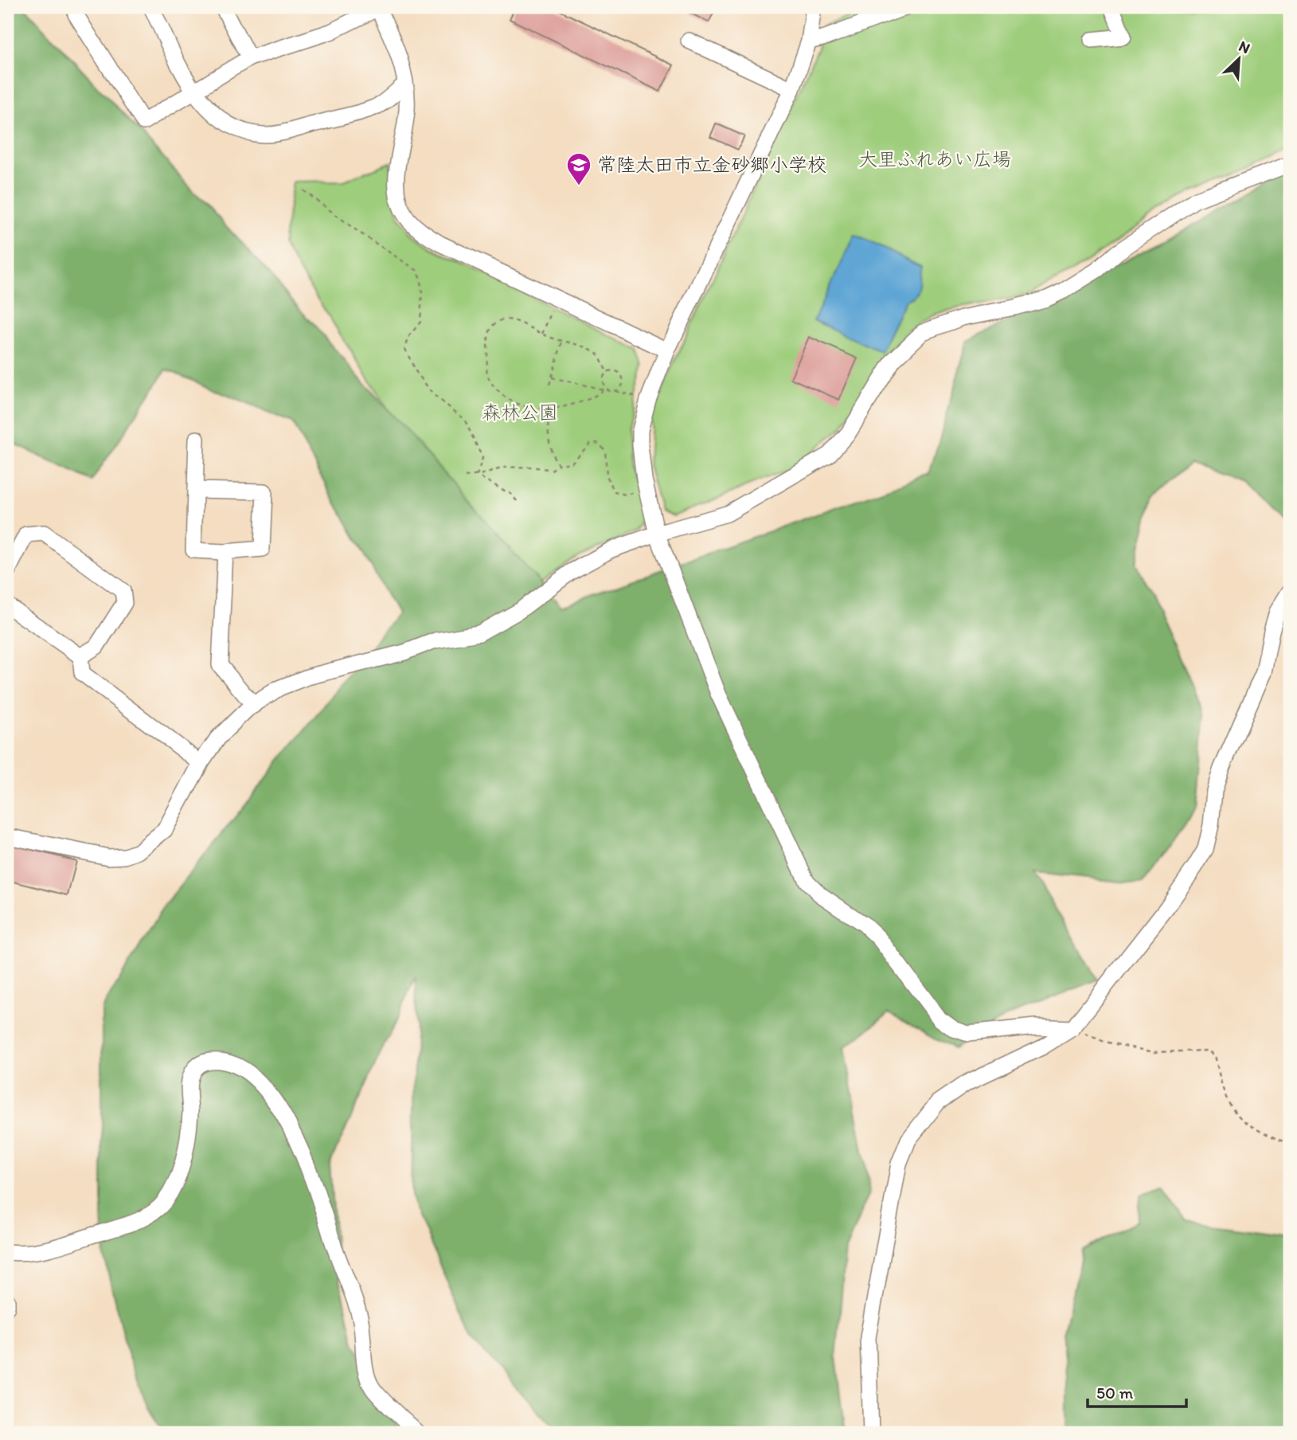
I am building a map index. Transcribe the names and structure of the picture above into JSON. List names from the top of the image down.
{
  "parks": ["大里ふれあい広場", "森林公園"],
  "places": {
    "school or university": ["常陸太田市立金砂郷小学校"]
  },
  "scale_bar": "50 m",
  "north": "top right"
}
